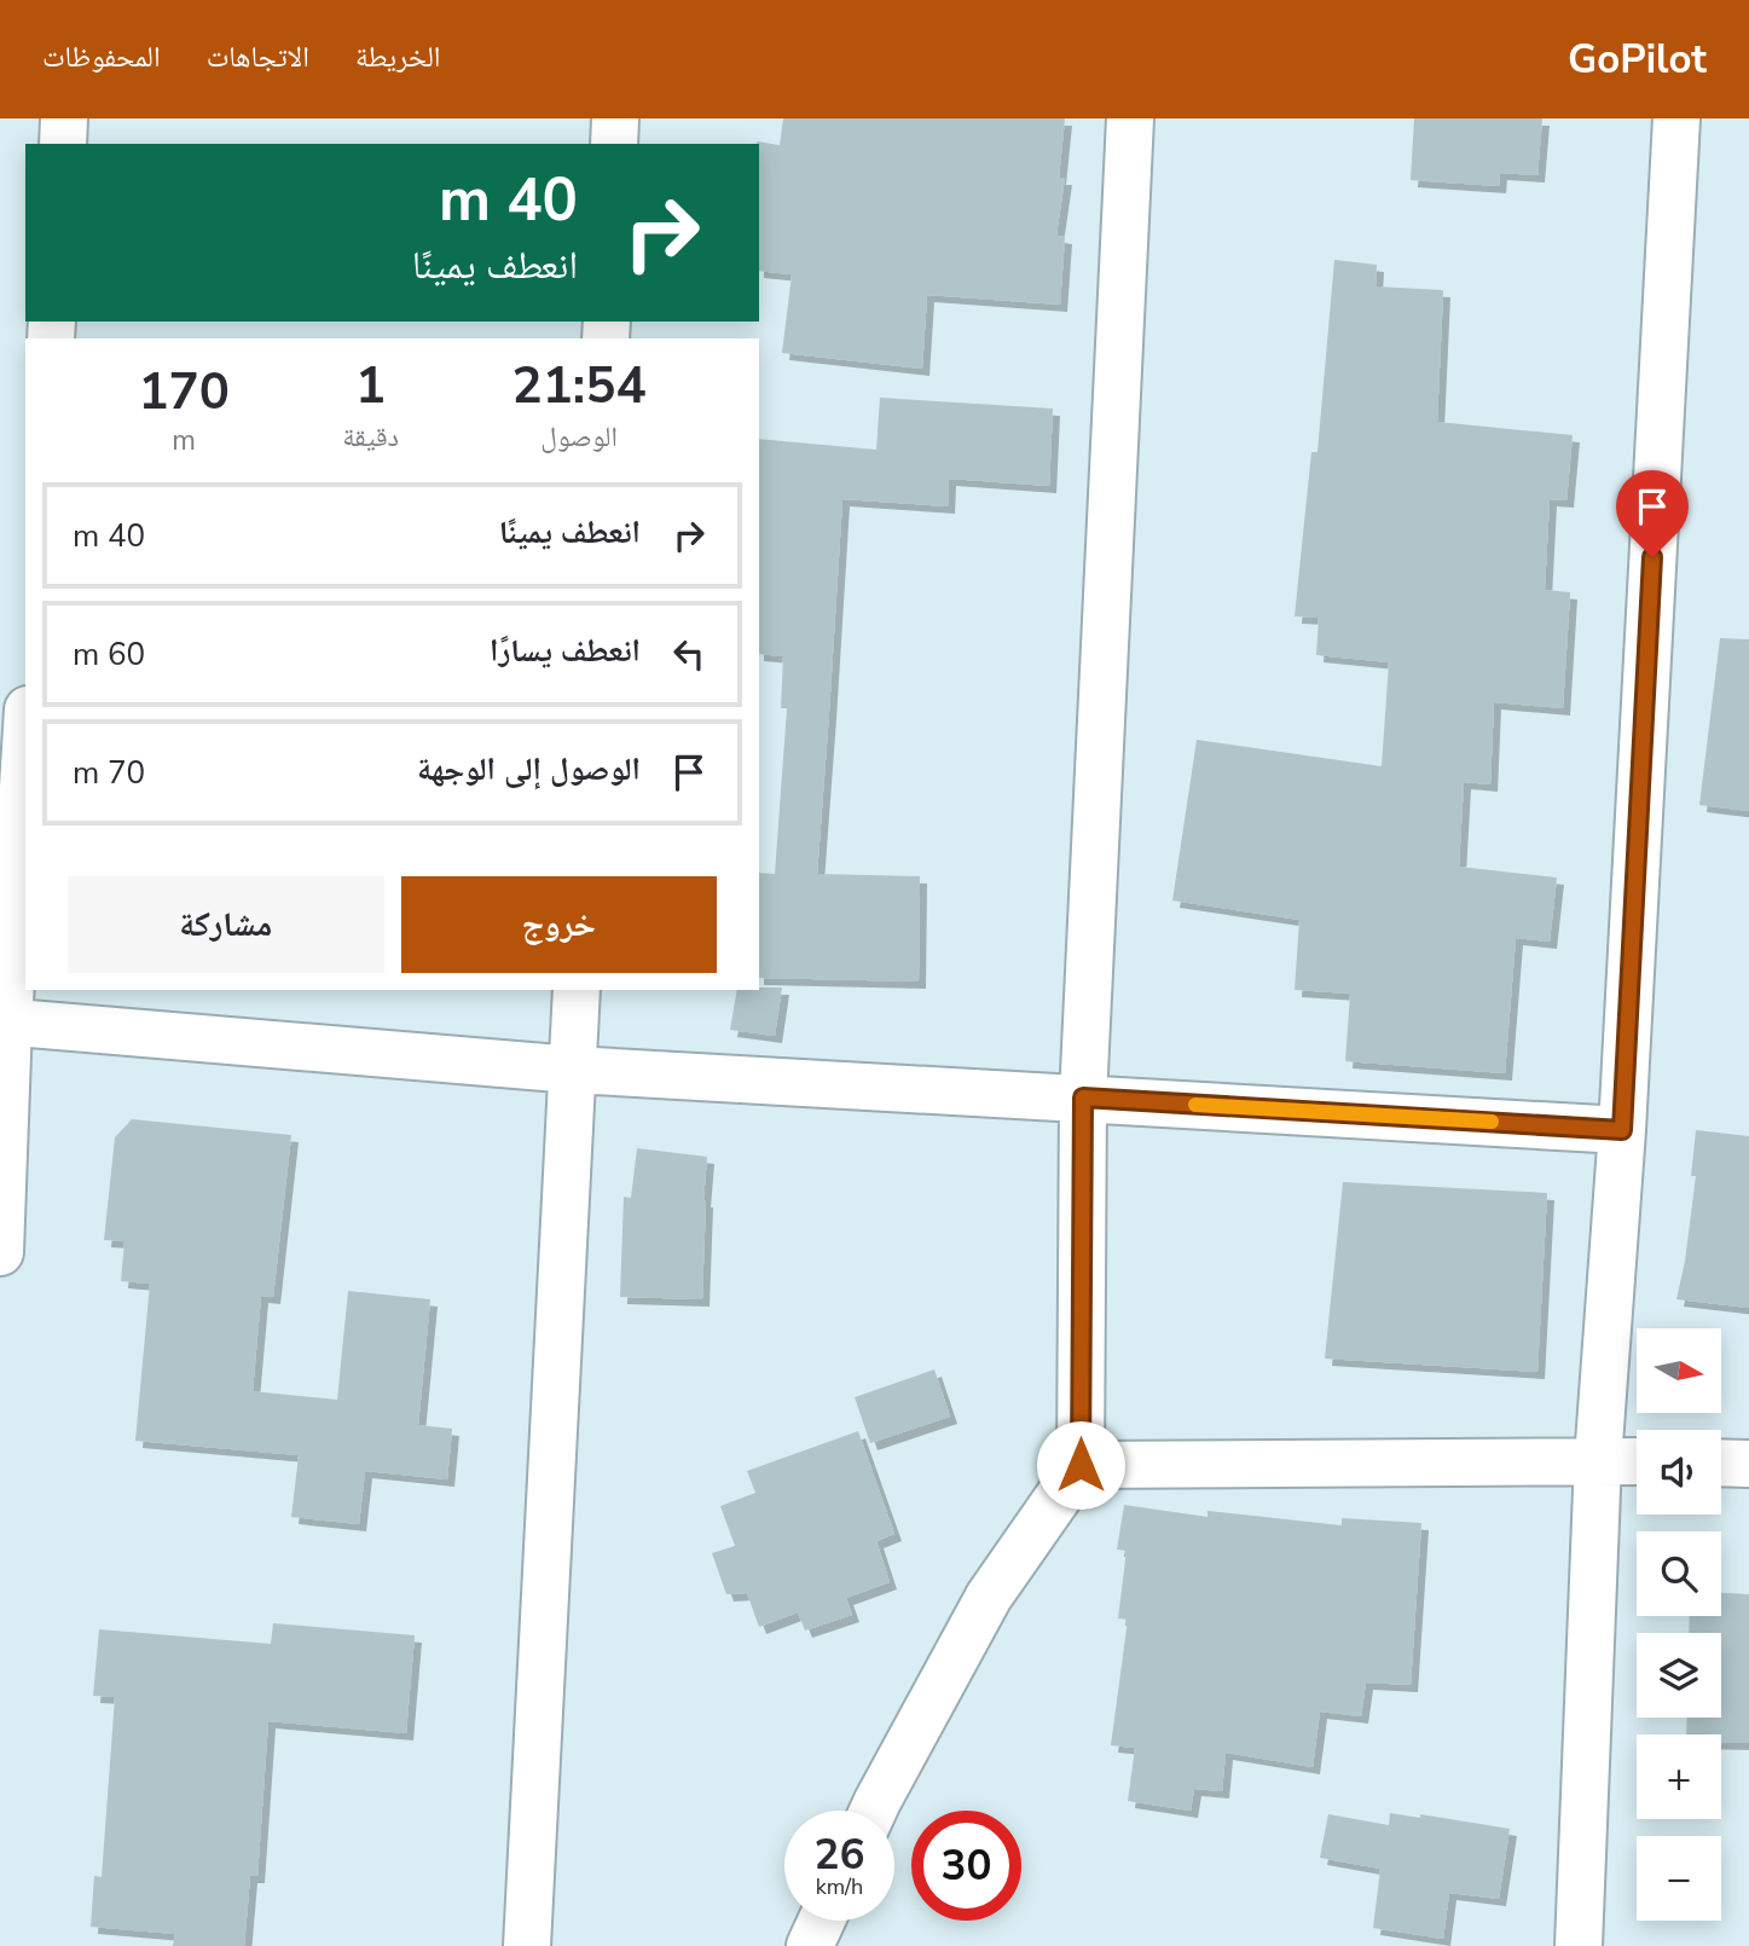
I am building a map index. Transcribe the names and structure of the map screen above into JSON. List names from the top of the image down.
{
  "north": "right",
  "page": {
    "header": "GoPilot",
    "nav": ["الخريطة", "الاتجاهات", "المحفوظات"],
    "turn": ["40 m", "انعطف يمينًا"],
    "eta": [
      "21:54",
      "الوصول",
      "1",
      "دقيقة",
      "170",
      "m"
    ],
    "list": [
      {
        "name": "انعطف يمينًا",
        "value": "40 m"
      },
      {
        "name": "انعطف يسارًا",
        "value": "60 m"
      },
      {
        "name": "الوصول إلى الوجهة",
        "value": "70 m"
      }
    ],
    "buttons": ["خروج", "مشاركة"],
    "map_buttons": ["+", "−"],
    "speed": "26 km/h",
    "limit": "30"
  }
}
